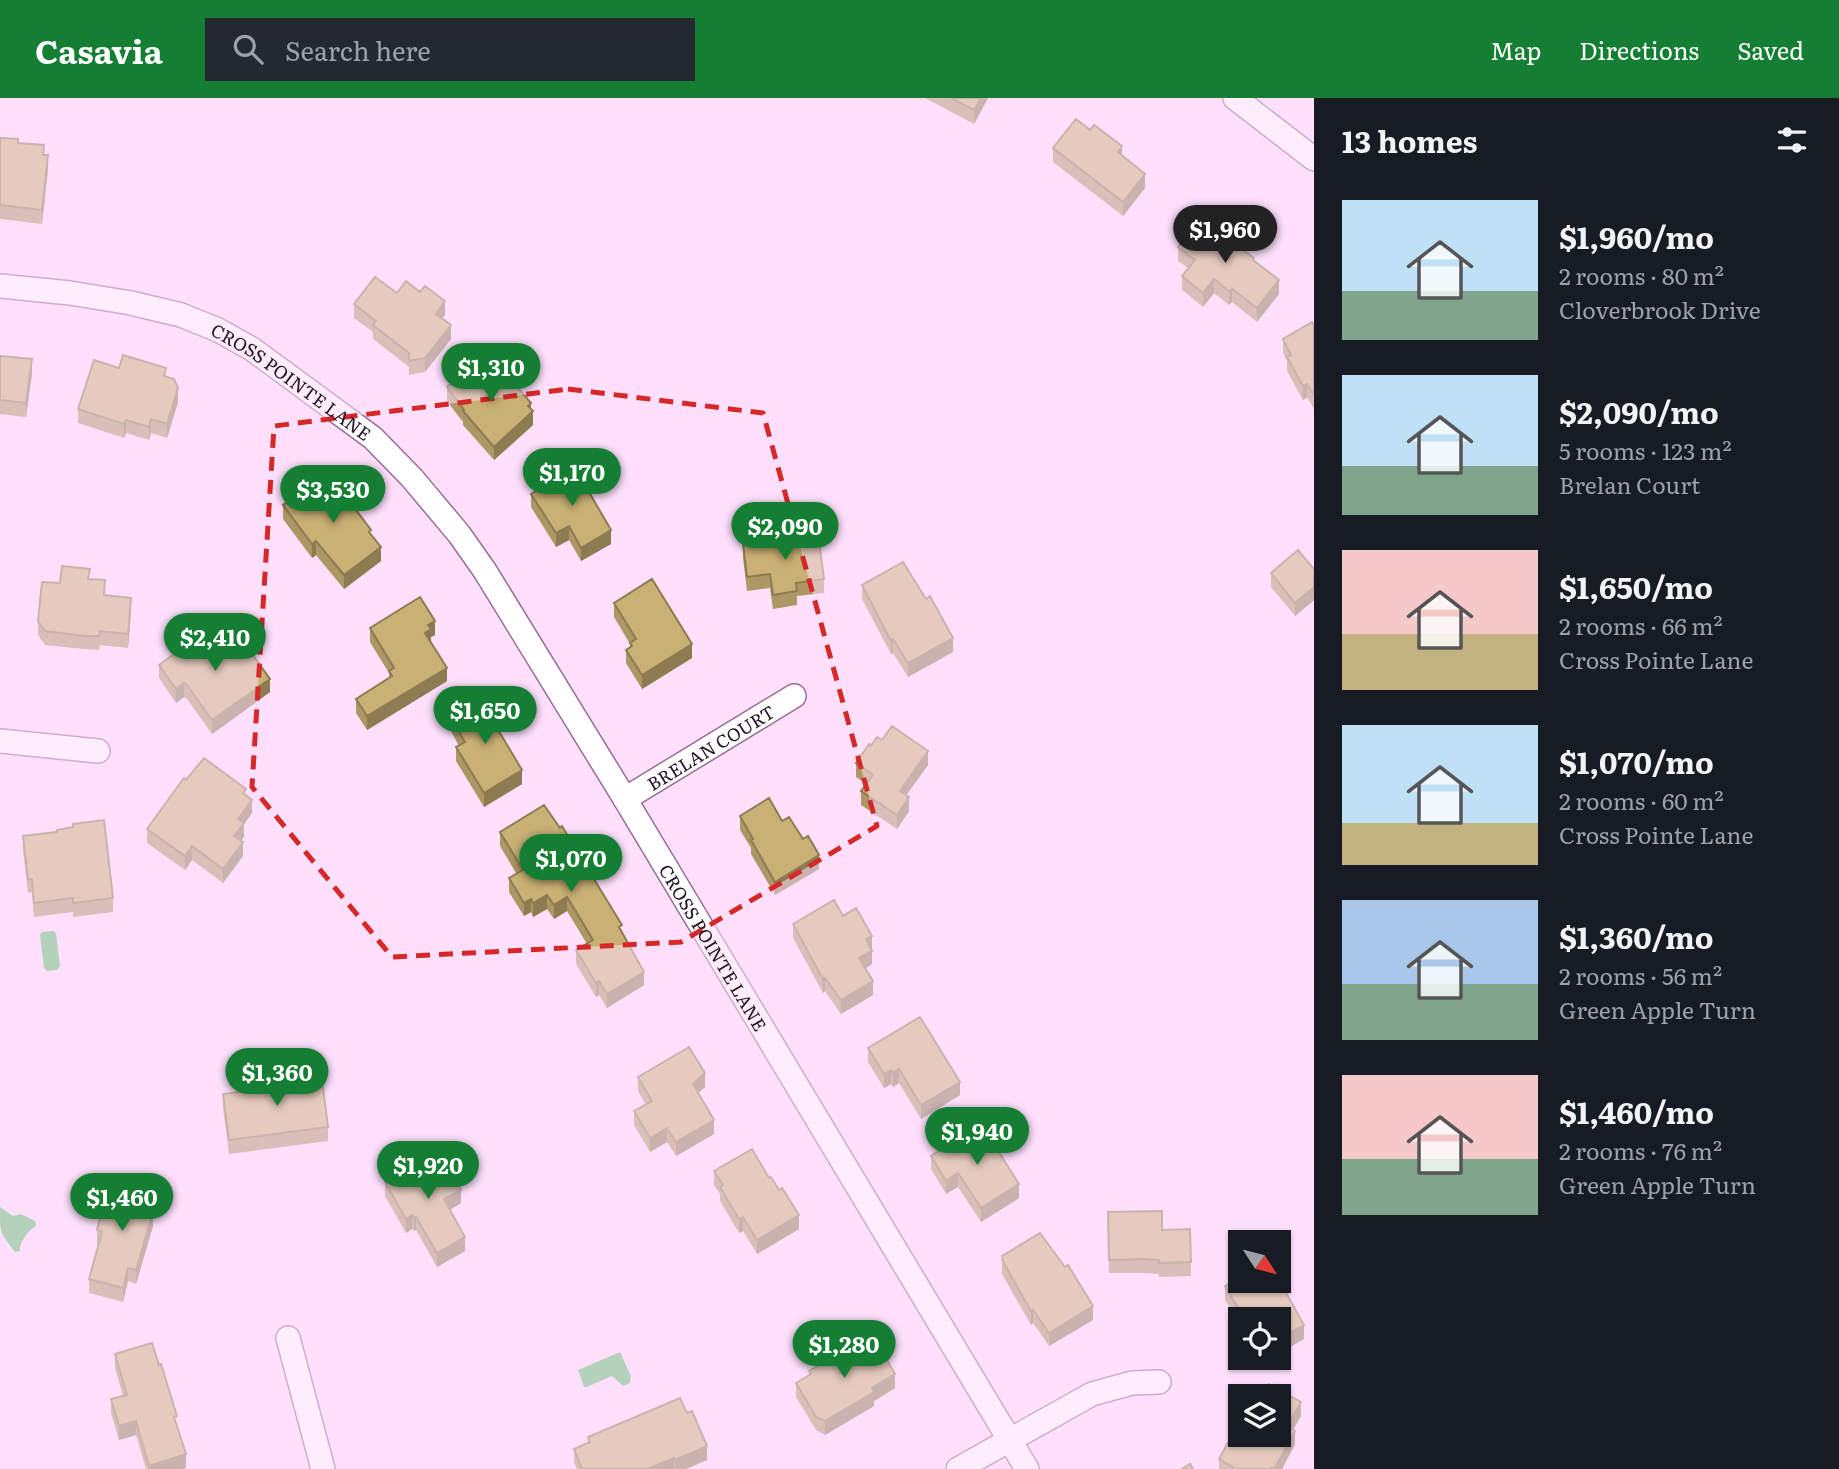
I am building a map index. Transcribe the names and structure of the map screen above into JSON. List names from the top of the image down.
{
  "streets": {
    "street": ["CROSS POINTE LANE", "BRELAN COURT"]
  },
  "crossings": [
    ["CROSS POINTE LANE", "BRELAN COURT"]
  ],
  "north": "bottom right",
  "page": {
    "header": "Casavia",
    "search": "Search here",
    "nav": ["Map", "Directions", "Saved"],
    "heading": "13 homes",
    "list": [
      {
        "name": "$1,960/mo",
        "note": "2 rooms · 80 m² · Cloverbrook Drive"
      },
      {
        "name": "$2,090/mo",
        "note": "5 rooms · 123 m² · Brelan Court"
      },
      {
        "name": "$1,650/mo",
        "note": "2 rooms · 66 m² · Cross Pointe Lane"
      },
      {
        "name": "$1,070/mo",
        "note": "2 rooms · 60 m² · Cross Pointe Lane"
      },
      {
        "name": "$1,360/mo",
        "note": "2 rooms · 56 m² · Green Apple Turn"
      },
      {
        "name": "$1,460/mo",
        "note": "2 rooms · 76 m² · Green Apple Turn"
      }
    ],
    "price": [
      "$1,960",
      "$1,310",
      "$1,170",
      "$3,530",
      "$2,090",
      "$2,410",
      "$1,650",
      "$1,070",
      "$1,360",
      "$1,940",
      "$1,920",
      "$1,460",
      "$1,280"
    ]
  }
}
